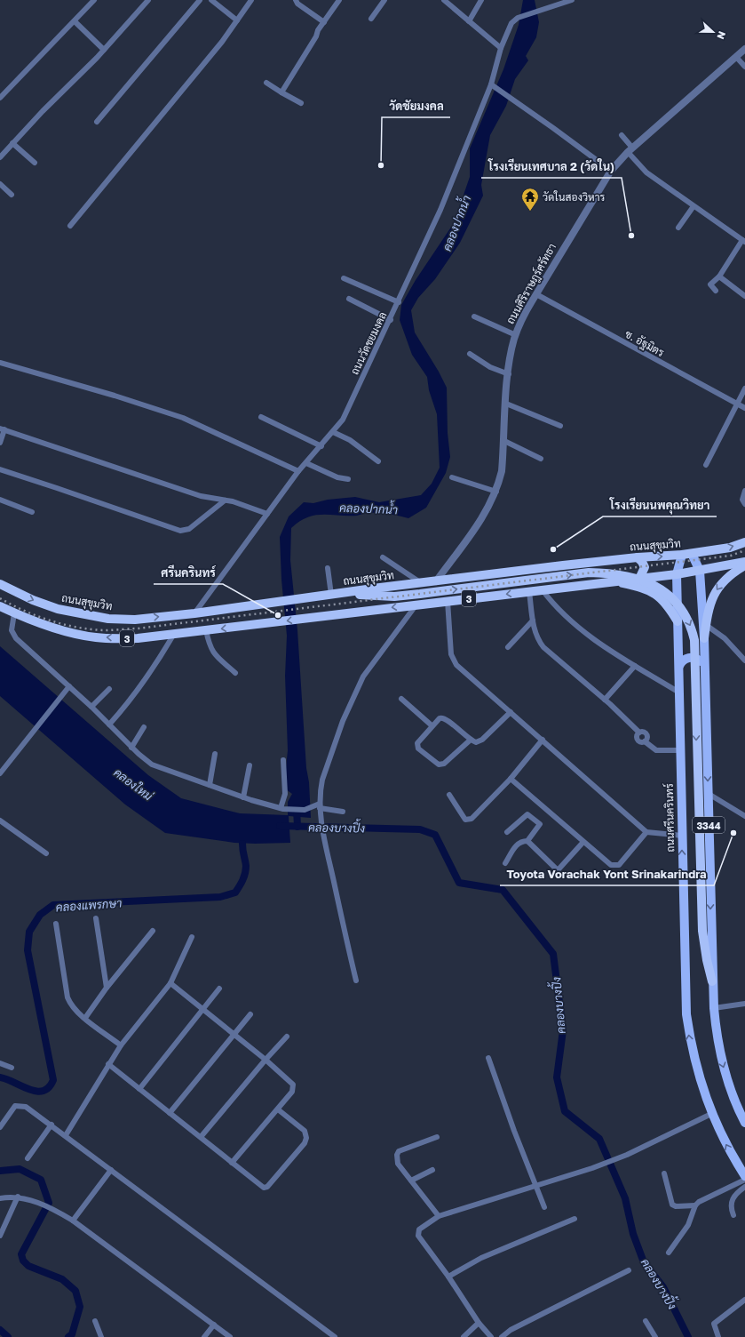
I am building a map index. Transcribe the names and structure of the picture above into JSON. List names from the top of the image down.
{
  "streets": {
    "highway": ["ถนนสุขุมวิท", "3"],
    "main road": ["ถนนศรีนครินทร์", "3344"],
    "street": ["ถนนศิริราษฎร์ศรัทธา", "ถนนวัดชยมงคล", "ซ. อัฐมิตร"]
  },
  "crossings": [
    ["ถนนศิริราษฎร์ศรัทธา", "ซ. อัฐมิตร"],
    ["ถนนศิริราษฎร์ศรัทธา", "ถนนสุขุมวิท"],
    ["ถนนวัดชยมงคล", "ถนนสุขุมวิท"],
    ["ถนนสุขุมวิท", "ถนนศรีนครินทร์"],
    ["ถนนสุขุมวิท", "3344"],
    ["3", "ถนนศรีนครินทร์"],
    ["3", "3344"]
  ],
  "water": [
    "คลองปากน้ำ",
    "คลองใหม่",
    "คลองบางปิ้ง",
    "คลองแพรกษา"
  ],
  "places": {
    "other": [
      "วัดชัยมงคล",
      "โรงเรียนเทศบาล 2 (วัดใน)",
      "โรงเรียนนพคุณวิทยา",
      "ศรีนครินทร์",
      "Toyota Vorachak Yont Srinakarindra"
    ],
    "temple": ["วัดในสองวิหาร"]
  },
  "north": "right"
}
